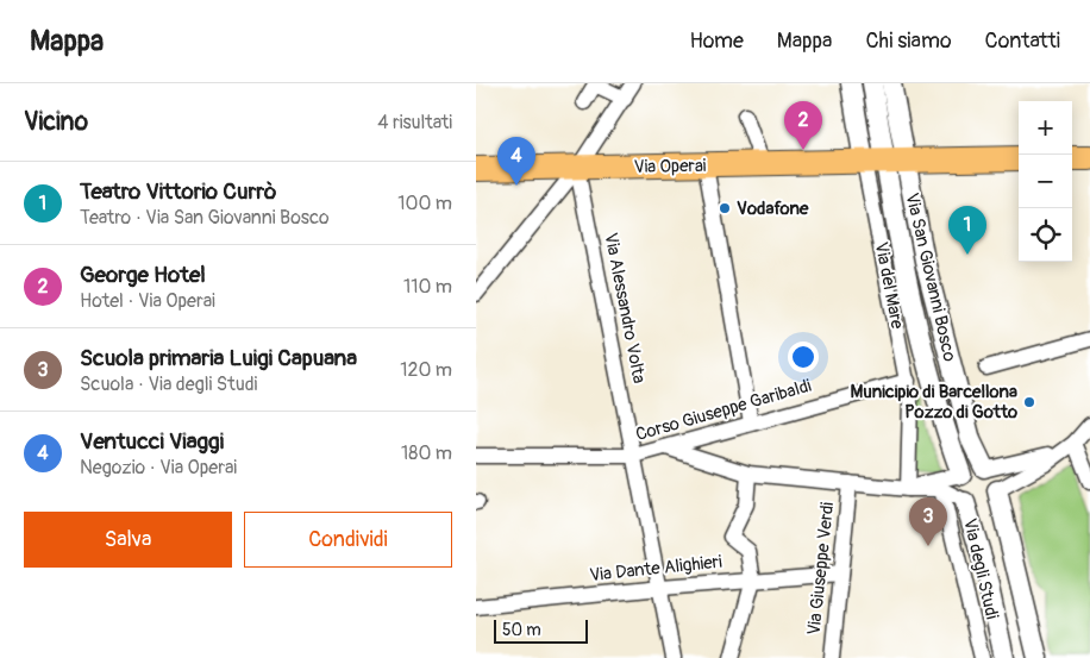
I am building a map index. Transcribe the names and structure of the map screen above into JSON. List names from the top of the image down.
{
  "streets": {
    "main road": ["Via Operai"],
    "street": [
      "Via San Giovanni Bosco",
      "Via del Mare",
      "Via Alessandro Volta",
      "Corso Giuseppe Garibaldi",
      "Via Dante Alighieri",
      "Via Giuseppe Verdi",
      "Via degli Studi"
    ]
  },
  "crossings": [
    ["Via Operai", "Via San Giovanni Bosco"],
    ["Via Operai", "Via del Mare"],
    ["Via Operai", "Via Alessandro Volta"],
    ["Via San Giovanni Bosco", "Via del Mare"],
    ["Via del Mare", "Corso Giuseppe Garibaldi"],
    ["Via Alessandro Volta", "Corso Giuseppe Garibaldi"],
    ["Via Alessandro Volta", "Via Dante Alighieri"],
    ["Via Dante Alighieri", "Via Giuseppe Verdi"]
  ],
  "places": ["Vodafone", "Municipio di Barcellona Pozzo di Gotto"],
  "scale_bar": "50 m",
  "page": {
    "header": "Mappa",
    "nav": [
      "Home",
      "Mappa",
      "Chi siamo",
      "Contatti"
    ],
    "heading": ["Vicino", "4 risultati"],
    "map_buttons": ["+", "−"],
    "pins": [
      "2",
      "4",
      "1",
      "3"
    ],
    "list": [
      {
        "mark": "1",
        "name": "Teatro Vittorio Currò",
        "note": "Teatro · Via San Giovanni Bosco",
        "value": "100 m"
      },
      {
        "mark": "2",
        "name": "George Hotel",
        "note": "Hotel · Via Operai",
        "value": "110 m"
      },
      {
        "mark": "3",
        "name": "Scuola primaria Luigi Capuana",
        "note": "Scuola · Via degli Studi",
        "value": "120 m"
      },
      {
        "mark": "4",
        "name": "Ventucci Viaggi",
        "note": "Negozio · Via Operai",
        "value": "180 m"
      }
    ],
    "buttons": ["Salva", "Condividi"],
    "scale": "50 m"
  }
}
